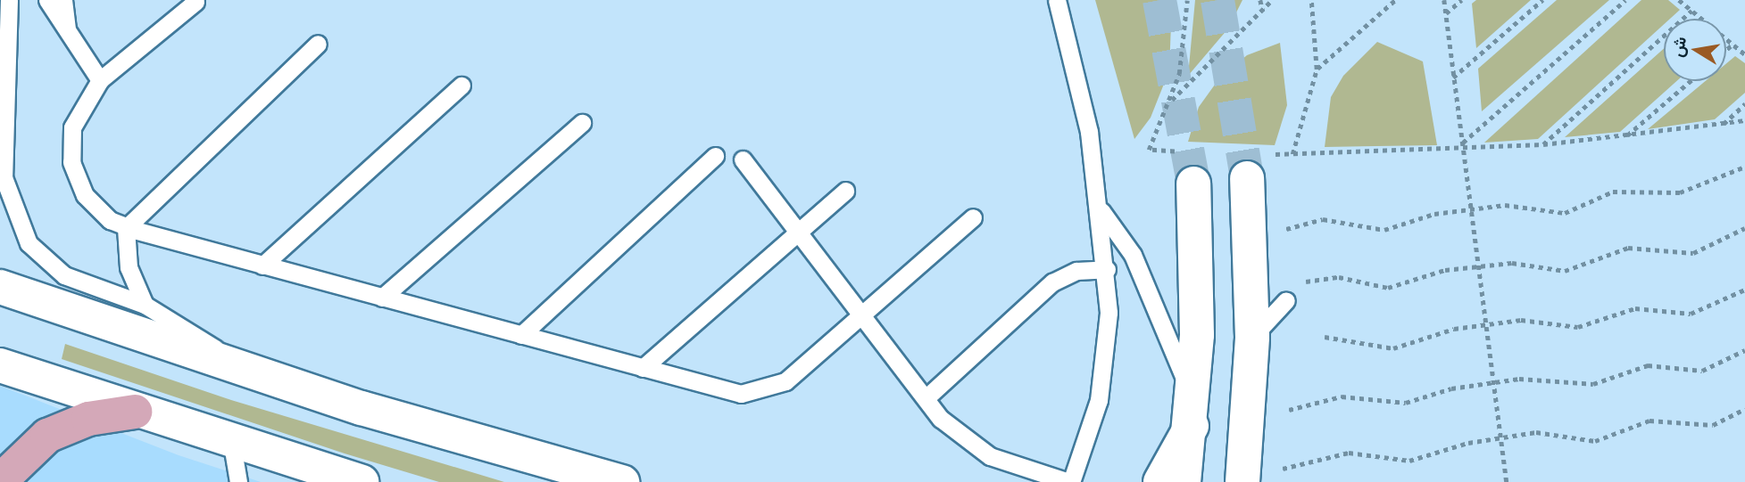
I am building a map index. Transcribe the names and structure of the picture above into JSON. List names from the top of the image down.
{
  "north": "left"
}
